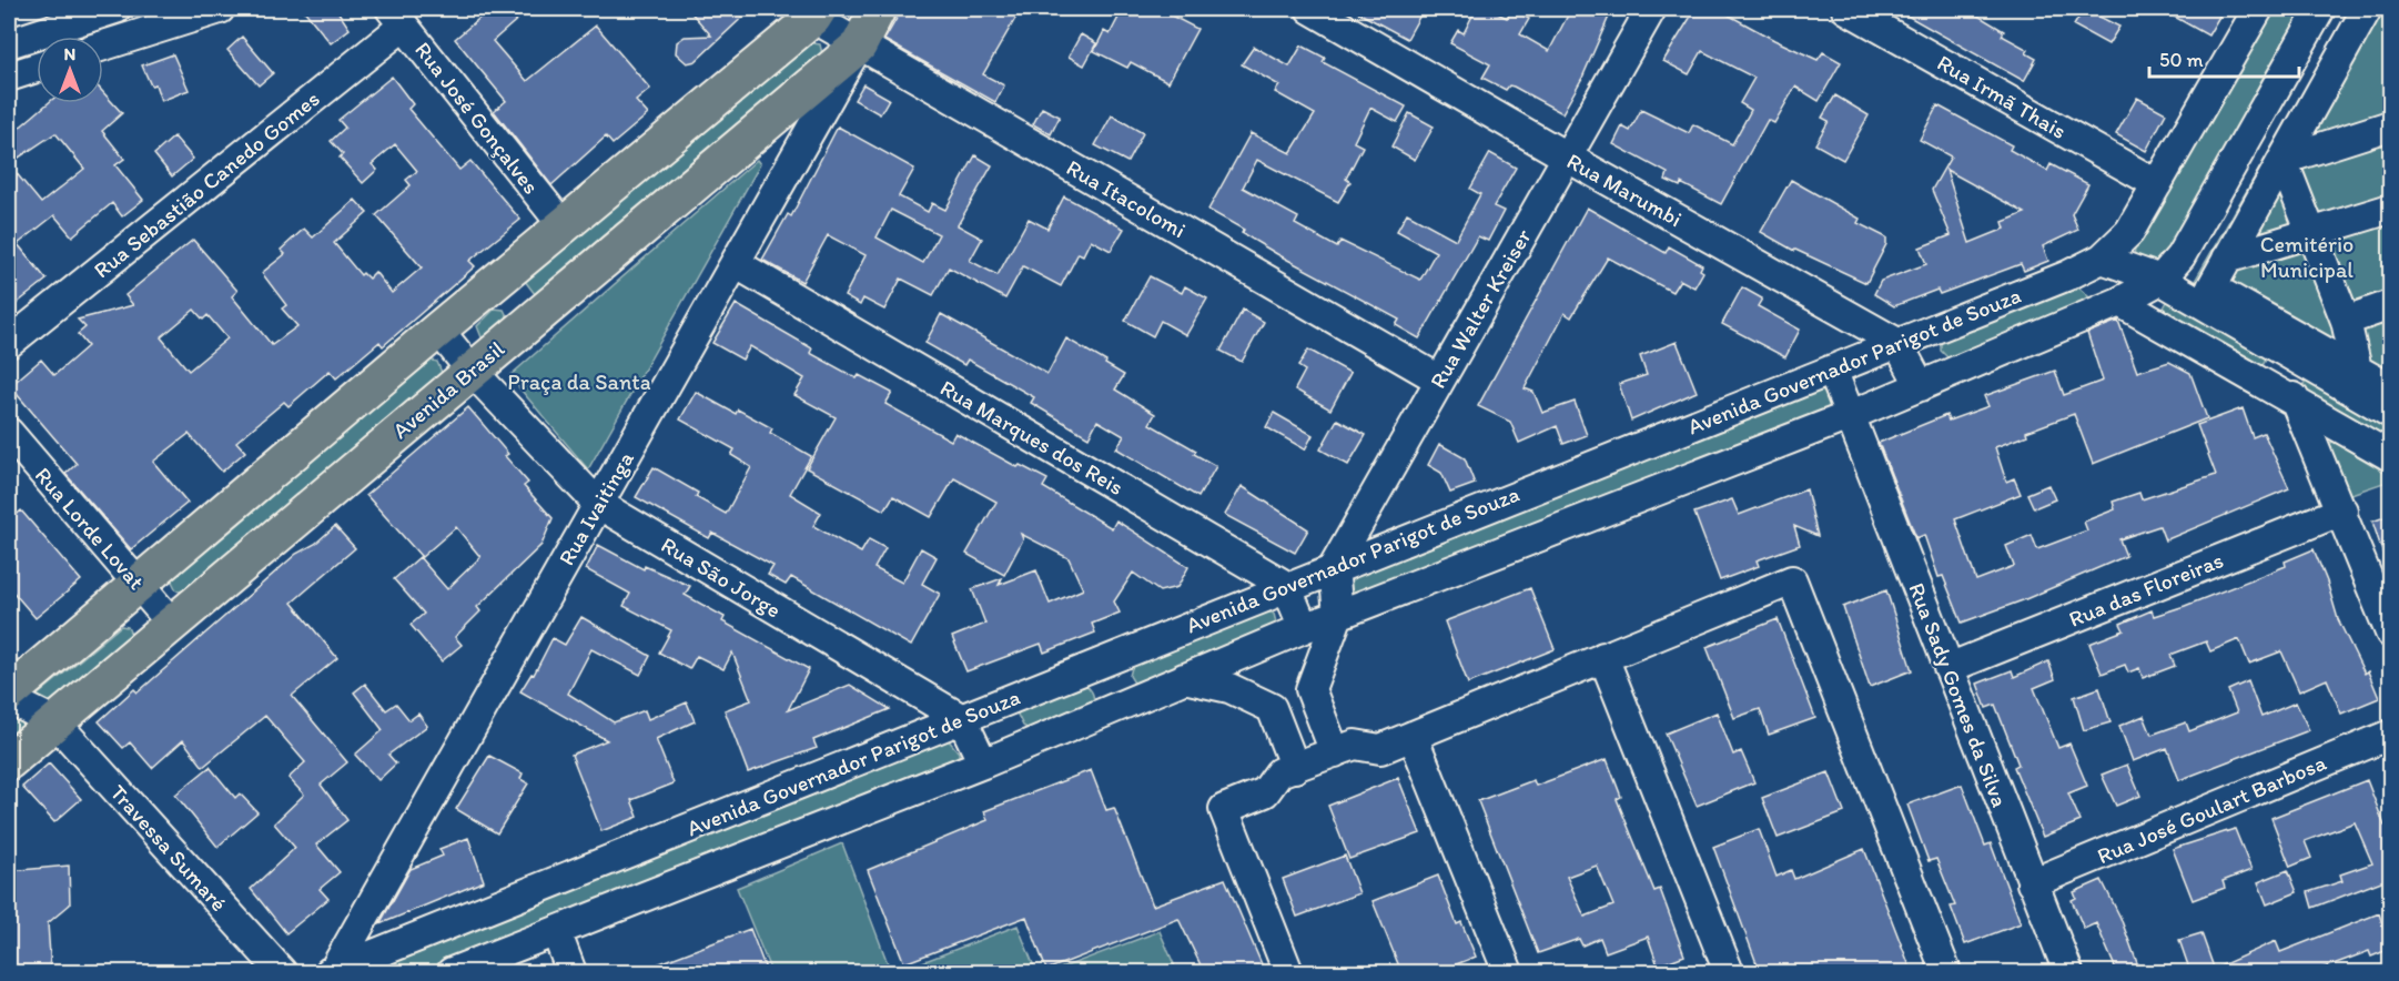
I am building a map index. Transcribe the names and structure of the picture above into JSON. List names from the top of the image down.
{
  "streets": {
    "main road": ["Avenida Brasil"],
    "street": [
      "Rua Irmã Thais",
      "Rua José Gonçalves",
      "Rua Sebastião Canedo Gomes",
      "Rua Marumbi",
      "Rua Itacolomi",
      "Rua Walter Kreiser",
      "Avenida Governador Parigot de Souza",
      "Rua Marques dos Reis",
      "Rua Ivaitinga",
      "Rua Lorde Lovat",
      "Rua São Jorge",
      "Rua das Floreiras",
      "Rua Sady Gomes da Silva",
      "Rua José Goulart Barbosa",
      "Travessa Sumaré"
    ]
  },
  "crossings": [
    ["Rua Irmã Thais", "Avenida Governador Parigot de Souza"],
    ["Rua José Gonçalves", "Rua Sebastião Canedo Gomes"],
    ["Rua Marumbi", "Rua Walter Kreiser"],
    ["Rua Marumbi", "Avenida Governador Parigot de Souza"],
    ["Rua Itacolomi", "Rua Walter Kreiser"],
    ["Rua Itacolomi", "Avenida Brasil"],
    ["Rua Itacolomi", "Rua Ivaitinga"],
    ["Rua Walter Kreiser", "Avenida Governador Parigot de Souza"],
    ["Avenida Governador Parigot de Souza", "Rua Marques dos Reis"],
    ["Avenida Governador Parigot de Souza", "Rua Ivaitinga"],
    ["Avenida Governador Parigot de Souza", "Rua São Jorge"],
    ["Avenida Governador Parigot de Souza", "Rua Sady Gomes da Silva"],
    ["Avenida Brasil", "Rua Ivaitinga"],
    ["Avenida Brasil", "Rua Lorde Lovat"],
    ["Avenida Brasil", "Rua São Jorge"],
    ["Avenida Brasil", "Travessa Sumaré"],
    ["Rua Marques dos Reis", "Rua Ivaitinga"],
    ["Rua Ivaitinga", "Rua São Jorge"],
    ["Rua das Floreiras", "Rua Sady Gomes da Silva"],
    ["Rua Sady Gomes da Silva", "Rua José Goulart Barbosa"]
  ],
  "parks": ["Cemitério Municipal", "Praça da Santa"],
  "scale_bar": "50 m",
  "north": "top"
}
